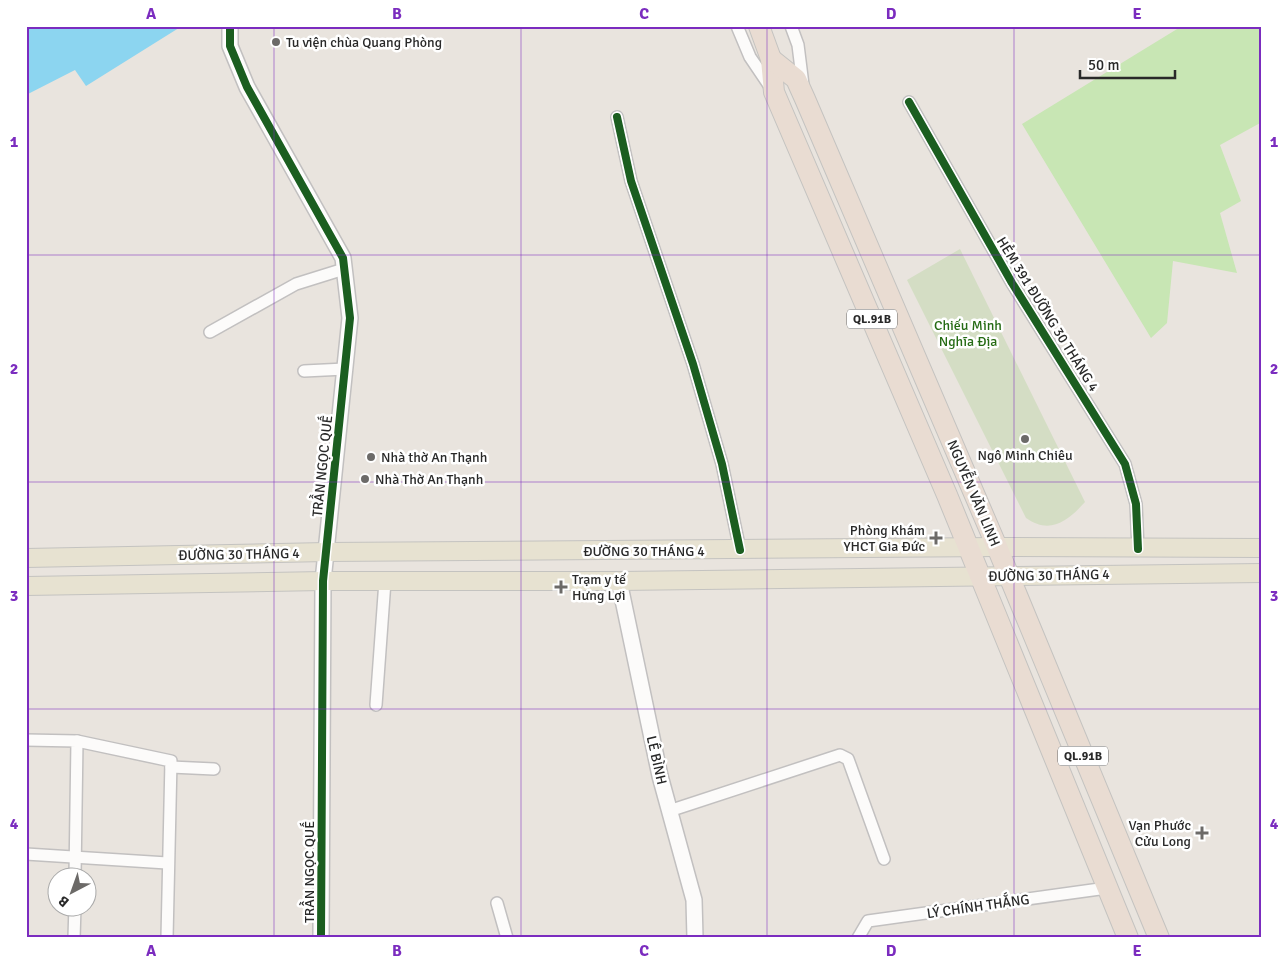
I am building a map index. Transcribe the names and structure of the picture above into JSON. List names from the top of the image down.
{
  "streets": {
    "highway": ["QL.91B", "NGUYỄN VĂN LINH"],
    "main road": ["ĐƯỜNG 30 THÁNG 4"],
    "street": [
      "HẺM 391 ĐƯỜNG 30 THÁNG 4",
      "TRẦN NGỌC QUẾ",
      "LÊ BÌNH",
      "LÝ CHÍNH THẮNG"
    ]
  },
  "crossings": [
    ["HẺM 391 ĐƯỜNG 30 THÁNG 4", "ĐƯỜNG 30 THÁNG 4"],
    ["TRẦN NGỌC QUẾ", "ĐƯỜNG 30 THÁNG 4"],
    ["NGUYỄN VĂN LINH", "ĐƯỜNG 30 THÁNG 4"],
    ["NGUYỄN VĂN LINH", "LÝ CHÍNH THẮNG"],
    ["ĐƯỜNG 30 THÁNG 4", "LÊ BÌNH"]
  ],
  "parks": ["Chiếu Minh Nghĩa Địa"],
  "places": {
    "other": [
      "Tu viện chùa Quang Phòng",
      "Ngô Minh Chiêu",
      "Nhà thờ An Thạnh",
      "Nhà Thờ An Thạnh"
    ],
    "health": ["Phòng Khám YHCT Gia Đức", "Trạm y tế Hưng Lợi", "Vạn Phước Cửu Long"]
  },
  "scale_bar": "50 m",
  "north": "bottom left",
  "grid": {
    "columns": [
      "A",
      "B",
      "C",
      "D",
      "E"
    ],
    "rows": [
      "1",
      "2",
      "3",
      "4"
    ]
  }
}
